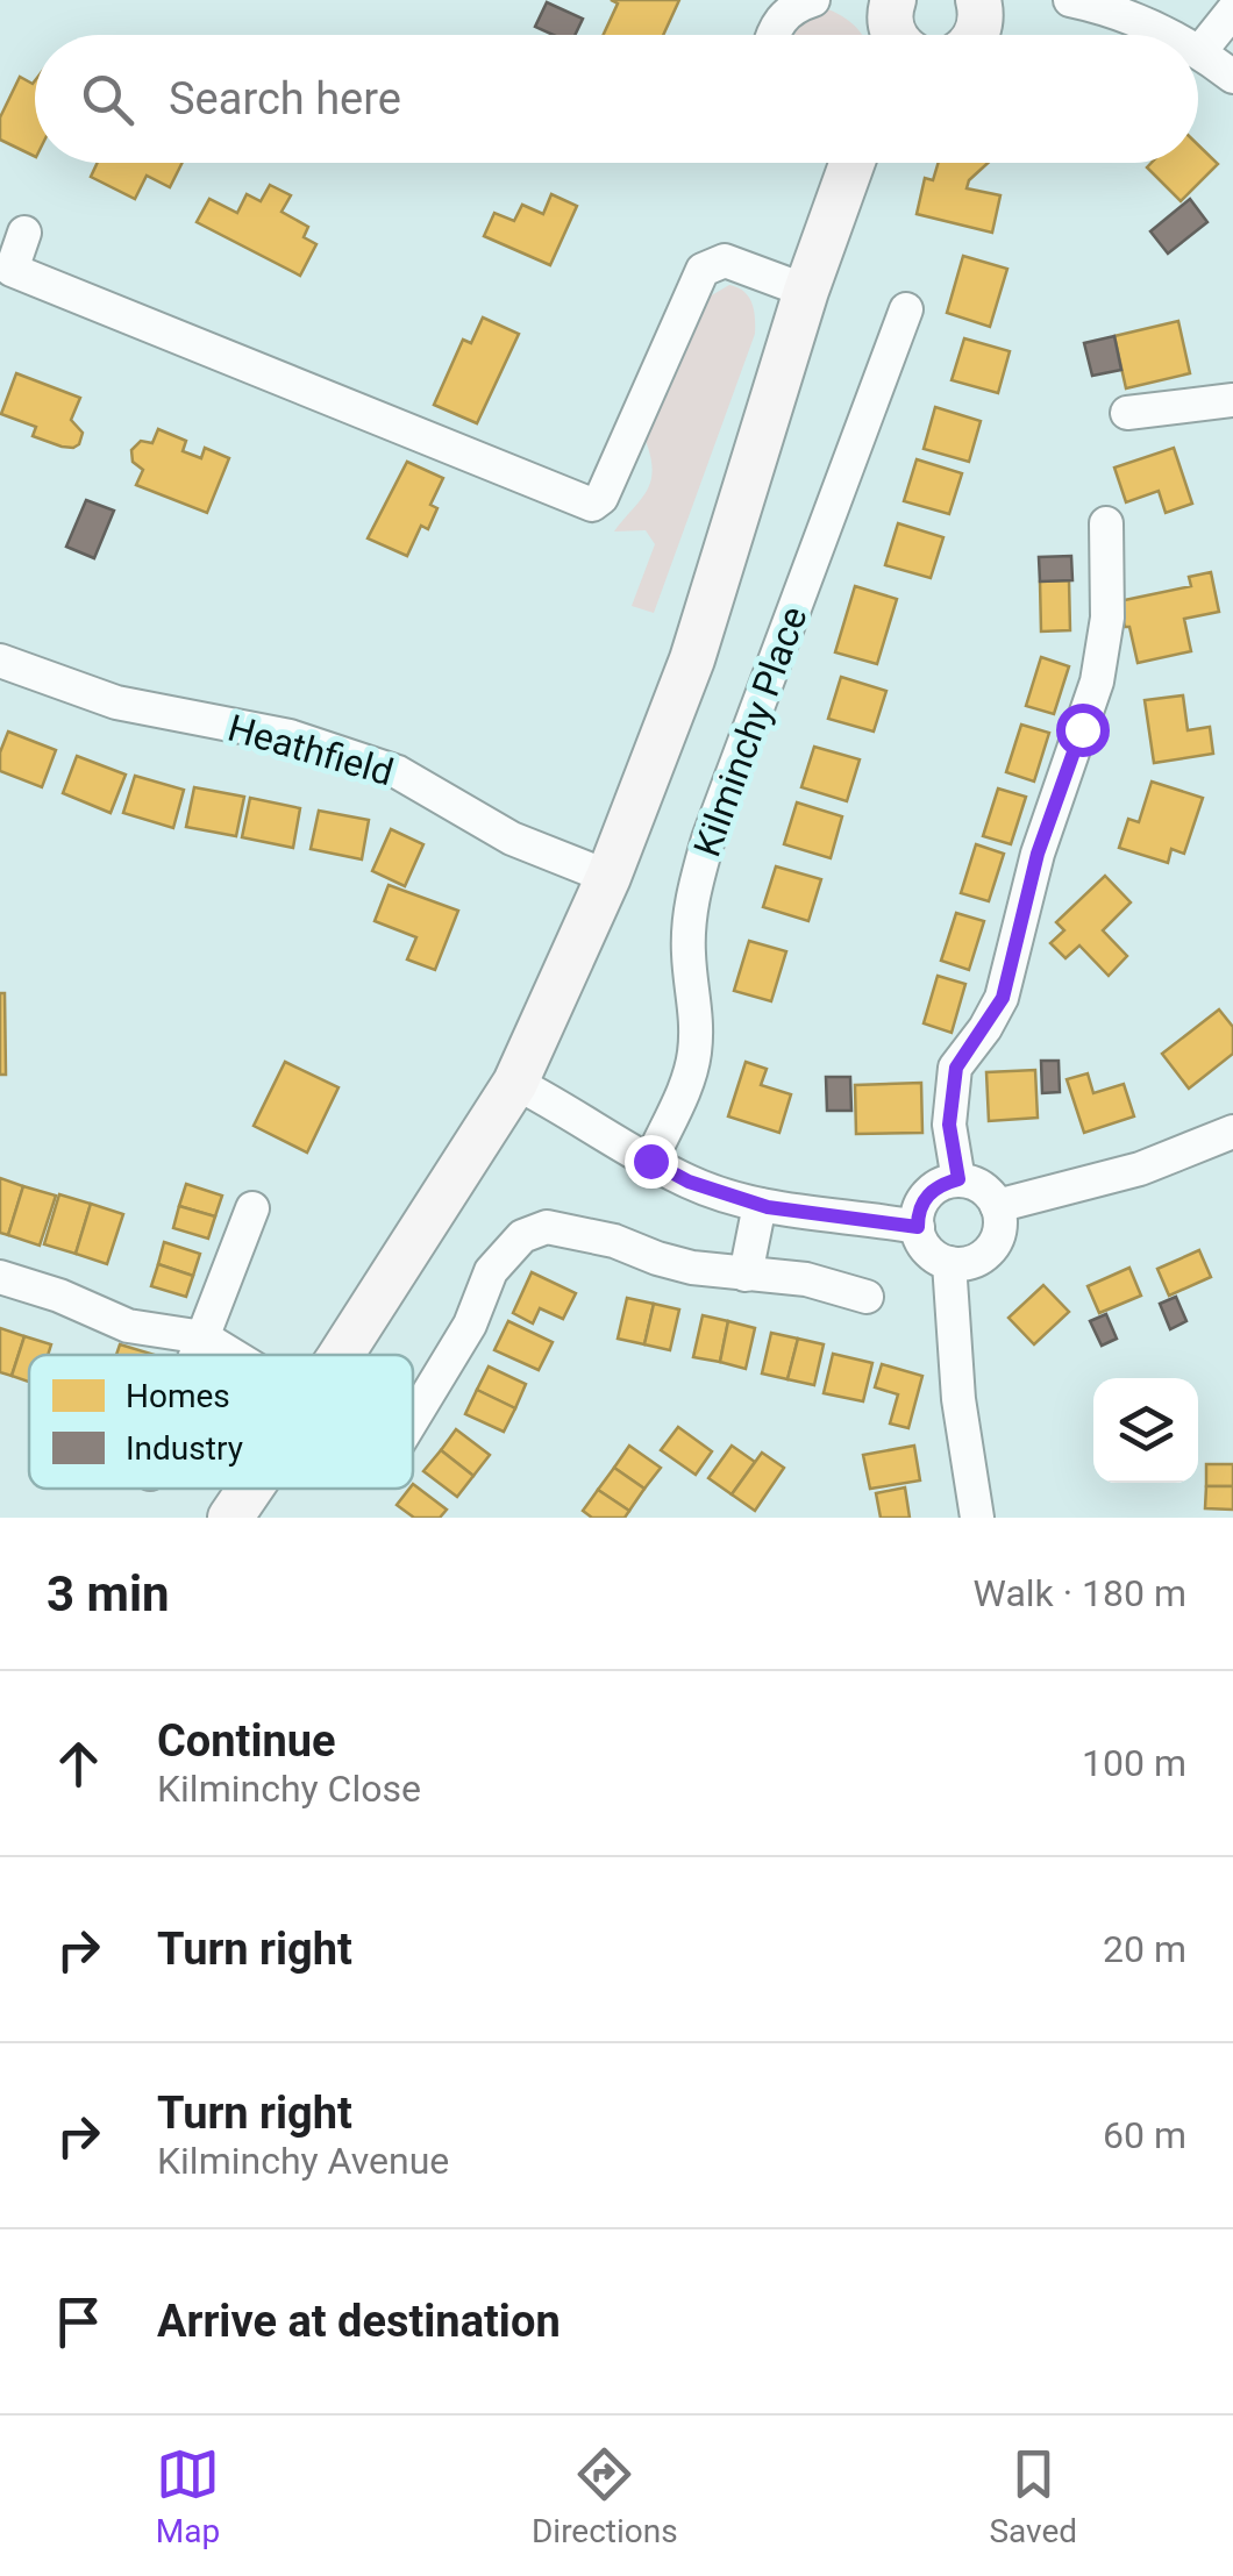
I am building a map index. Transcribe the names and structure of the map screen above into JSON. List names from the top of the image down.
{
  "streets": {
    "street": ["Kilminchy Place", "Heathfield"]
  },
  "legend": ["Homes", "Industry"],
  "page": {
    "search": "Search here",
    "heading": ["3 min", "Walk · 180 m"],
    "list": [
      ["Continue", "Kilminchy Close", "100 m"],
      ["Turn right", "20 m"],
      ["Turn right", "Kilminchy Avenue", "60 m"],
      "Arrive at destination"
    ],
    "nav": ["Map", "Directions", "Saved"]
  }
}
